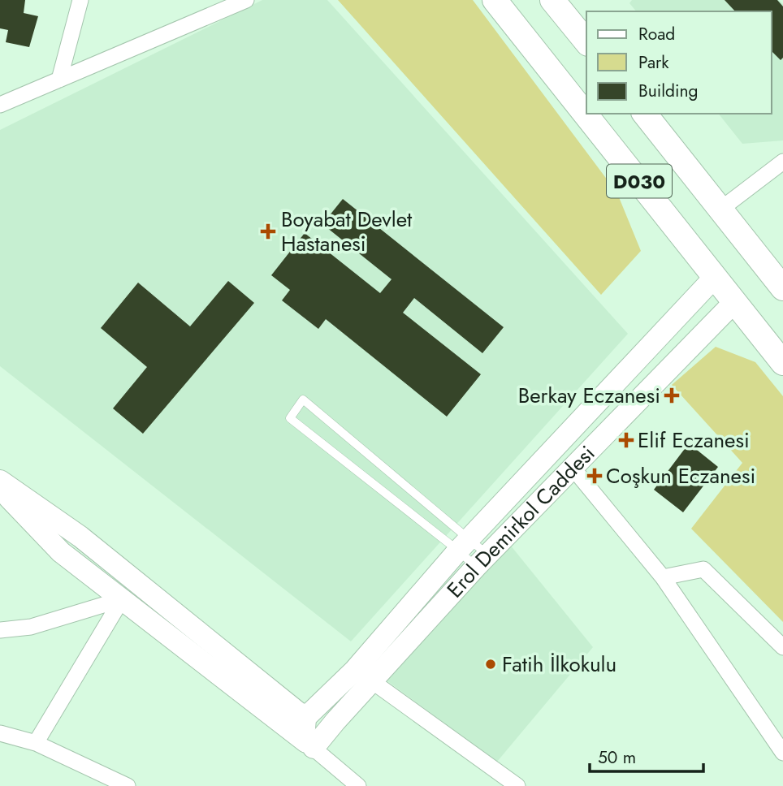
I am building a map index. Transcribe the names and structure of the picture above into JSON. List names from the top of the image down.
{
  "streets": {
    "main road": ["D030"],
    "street": ["Erol Demirkol Caddesi"]
  },
  "crossings": [
    ["D030", "Erol Demirkol Caddesi"]
  ],
  "places": {
    "health": [
      "Boyabat Devlet Hastanesi",
      "Berkay Eczanesi",
      "Elif Eczanesi",
      "Coşkun Eczanesi"
    ],
    "other": ["Fatih İlkokulu"]
  },
  "legend": ["Road", "Park", "Building"],
  "scale_bar": "50 m"
}
